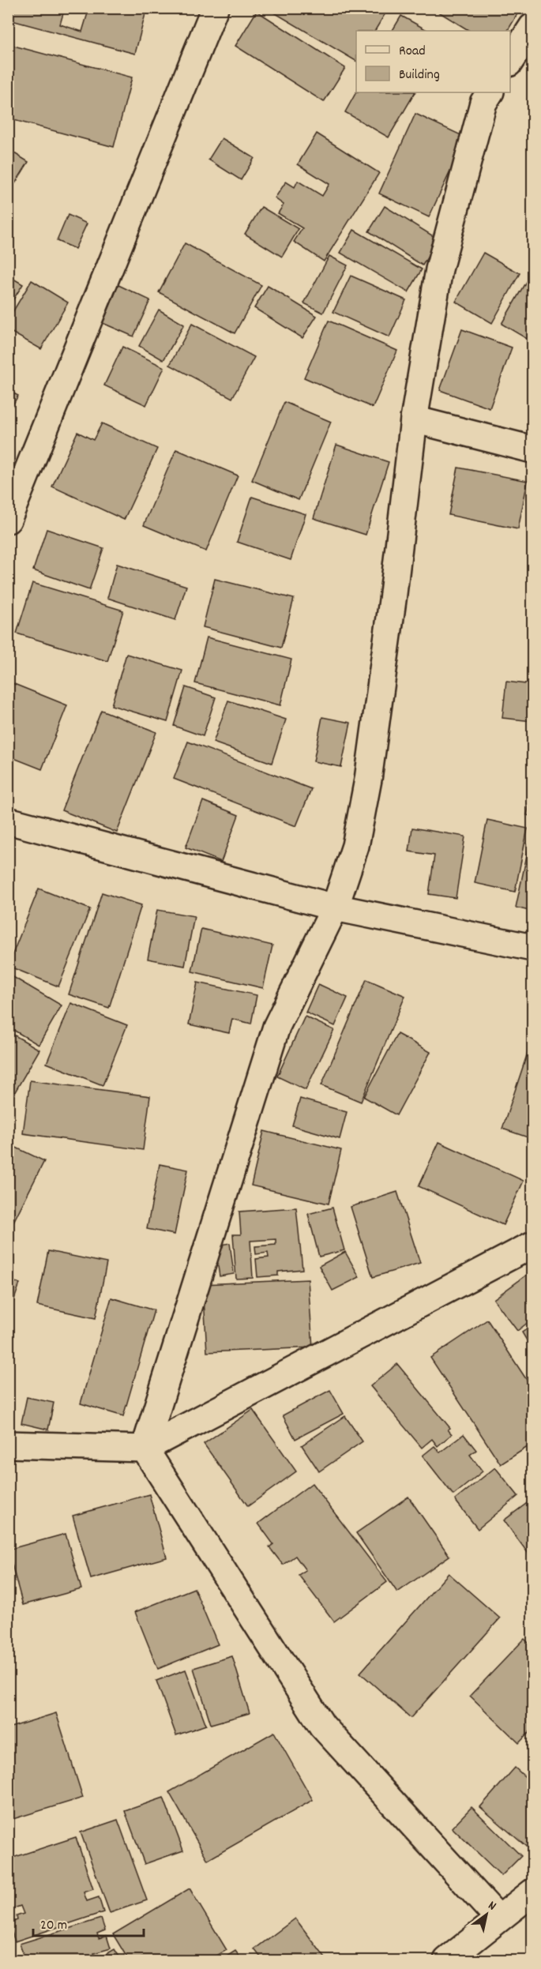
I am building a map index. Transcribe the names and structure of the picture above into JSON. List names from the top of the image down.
{
  "legend": ["Road", "Building"],
  "scale_bar": "20 m",
  "north": "top right"
}
